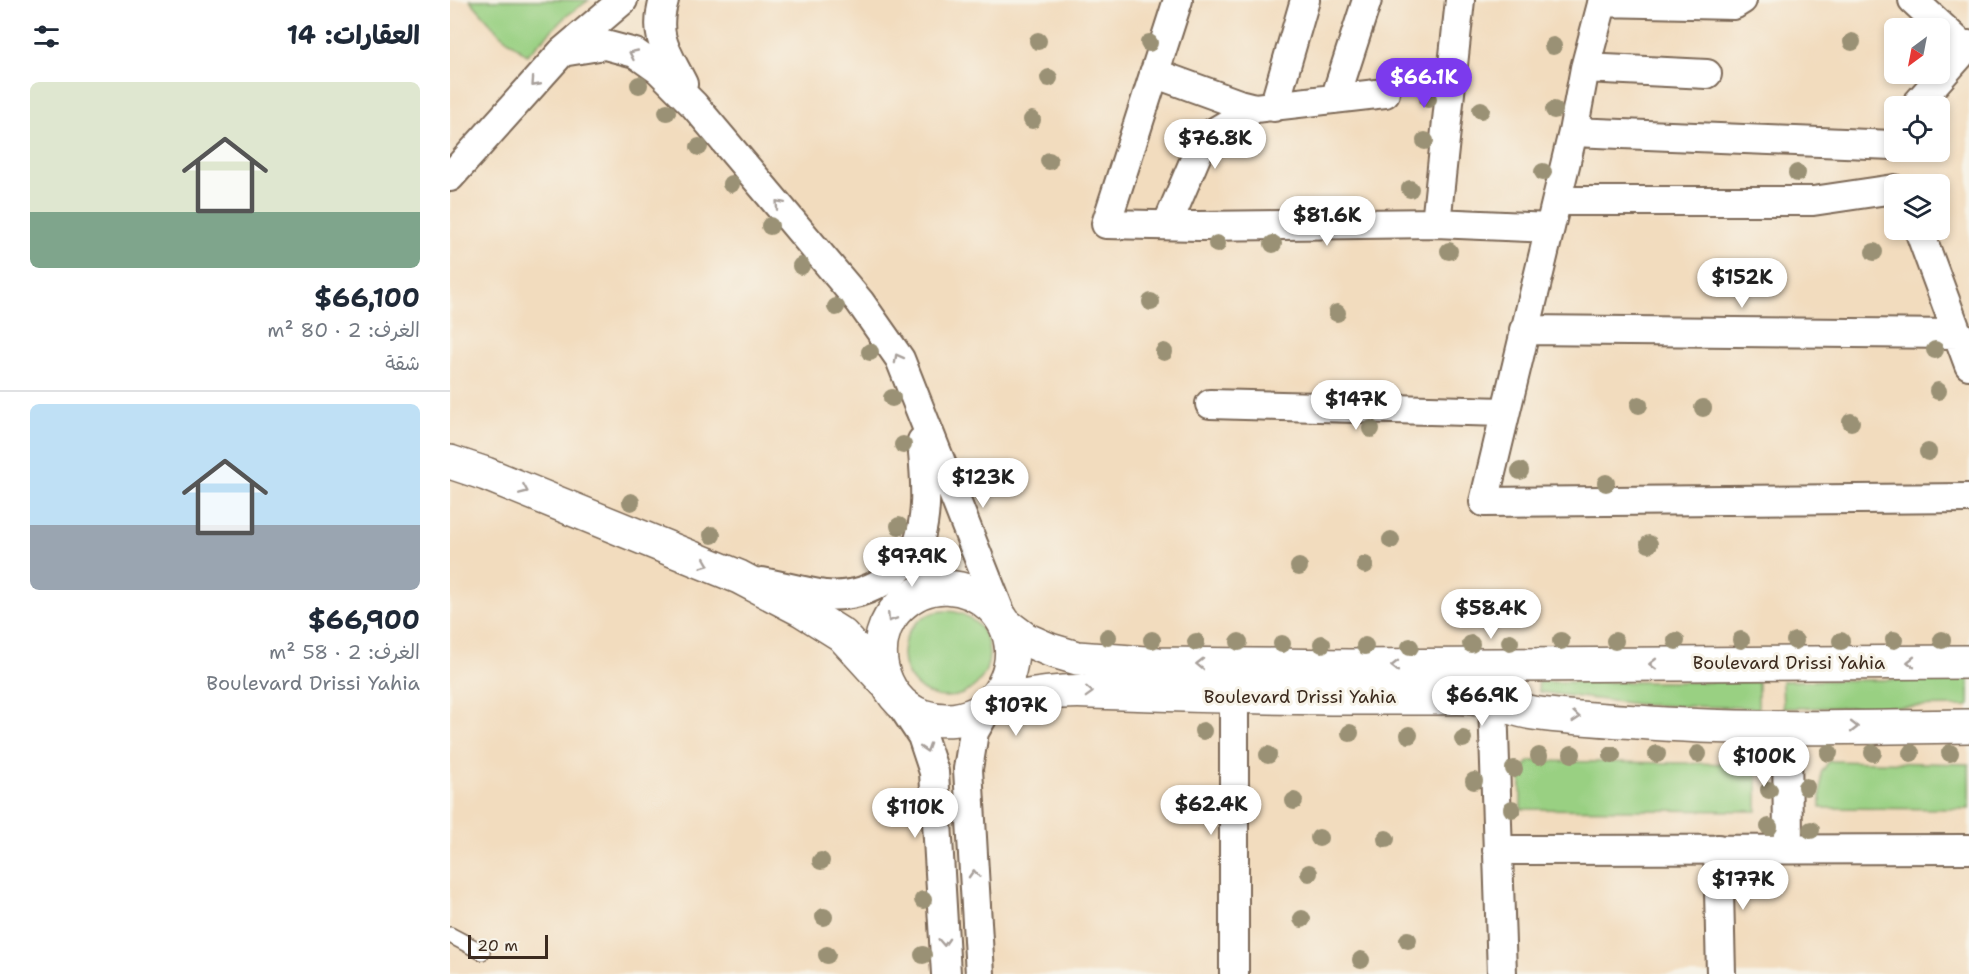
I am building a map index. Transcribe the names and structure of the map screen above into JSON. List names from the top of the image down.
{
  "streets": {
    "main road": ["Boulevard Drissi Yahia"]
  },
  "scale_bar": "20 m",
  "north": "bottom left",
  "page": {
    "heading": "العقارات: 14",
    "price": [
      "$66.1K",
      "$76.8K",
      "$81.6K",
      "$152K",
      "$147K",
      "$123K",
      "$97.9K",
      "$58.4K",
      "$66.9K",
      "$107K",
      "$100K",
      "$62.4K",
      "$110K",
      "$177K"
    ],
    "list": [
      {
        "name": "$66,100",
        "note": "الغرف: 2 · 80 m² · شقة"
      },
      {
        "name": "$66,900",
        "note": "الغرف: 2 · 58 m² · Boulevard Drissi Yahia"
      }
    ],
    "scale": "20 m"
  }
}
